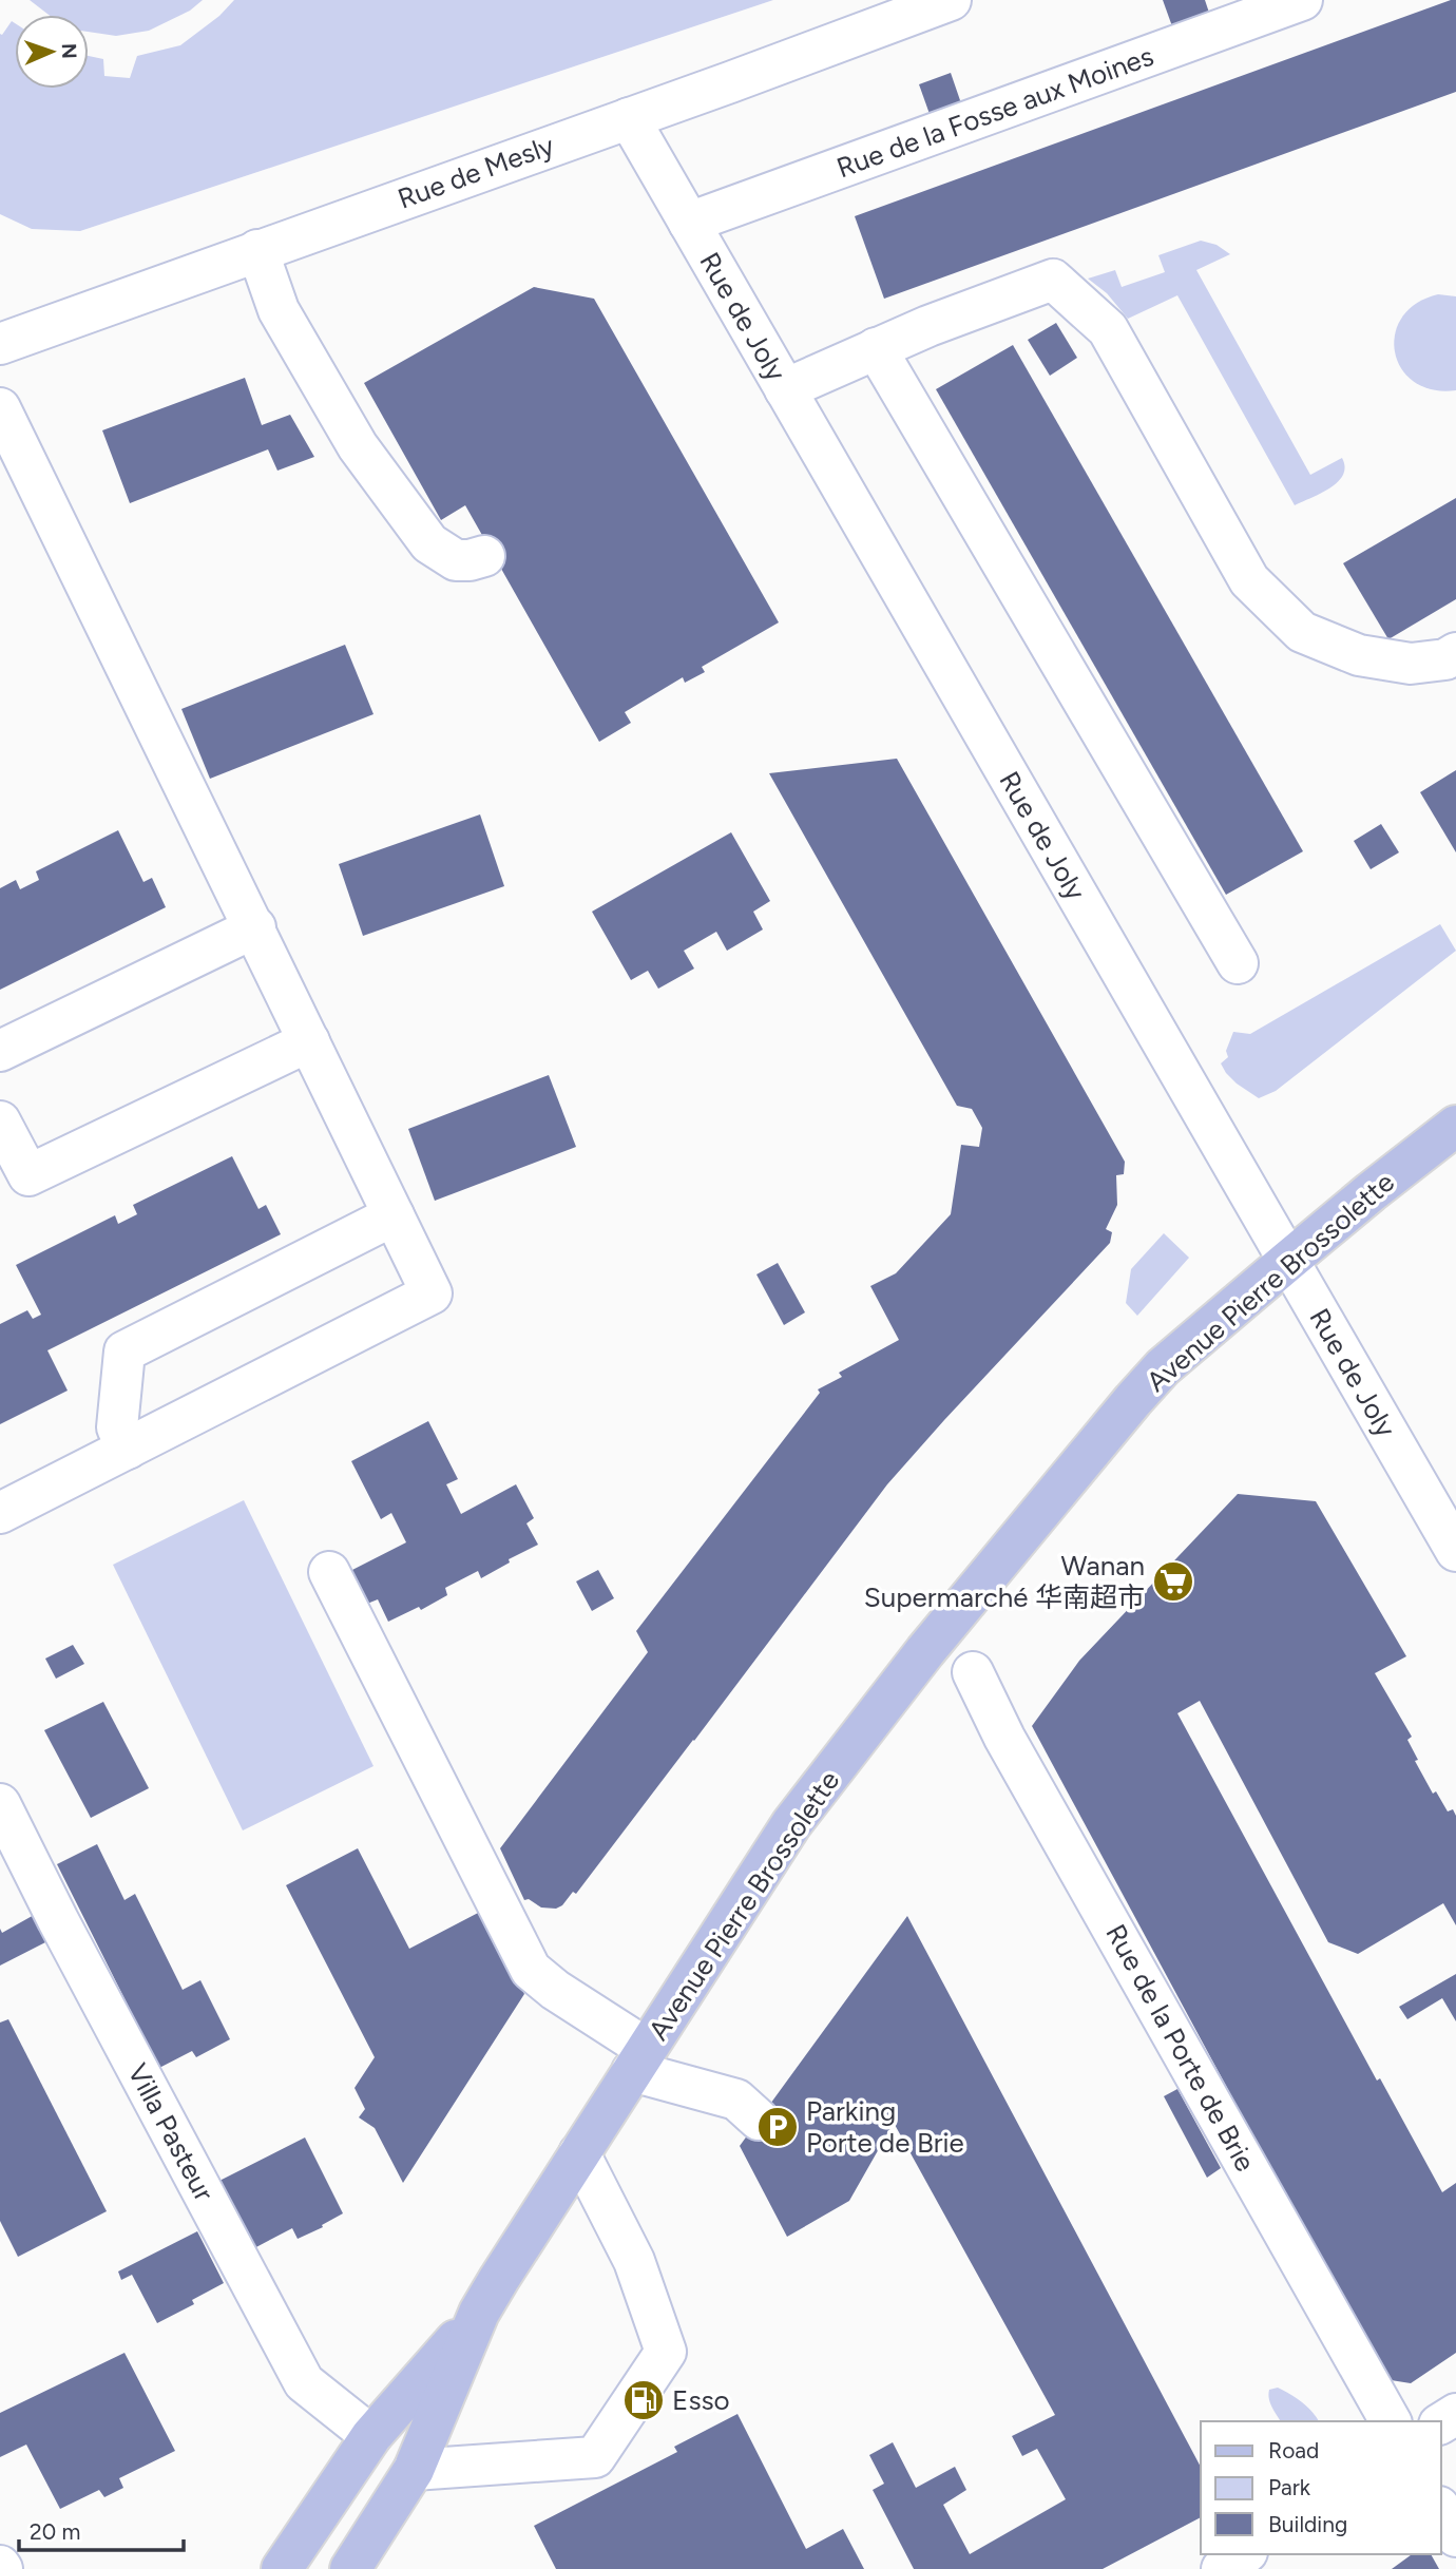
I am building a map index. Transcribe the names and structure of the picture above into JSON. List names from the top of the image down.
{
  "streets": {
    "main road": ["Avenue Pierre Brossolette"],
    "street": [
      "Rue de la Fosse aux Moines",
      "Rue de Mesly",
      "Rue de Joly",
      "Rue de la Porte de Brie",
      "Villa Pasteur"
    ]
  },
  "crossings": [
    ["Rue de la Fosse aux Moines", "Rue de Joly"],
    ["Rue de Mesly", "Rue de Joly"],
    ["Rue de Joly", "Avenue Pierre Brossolette"],
    ["Avenue Pierre Brossolette", "Villa Pasteur"]
  ],
  "places": {
    "supermarket": ["Wanan Supermarché 华南超市"],
    "parking": ["Parking Porte de Brie"],
    "fuel station": ["Esso"]
  },
  "legend": ["Road", "Park", "Building"],
  "scale_bar": "20 m",
  "north": "right"
}
